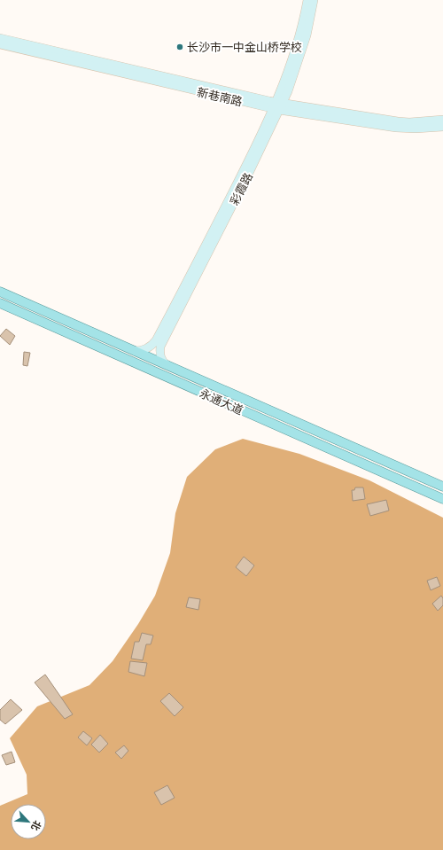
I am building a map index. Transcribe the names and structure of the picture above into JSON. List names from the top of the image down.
{
  "streets": {
    "main road": ["新巷南路", "彩霞路", "永通大道"]
  },
  "crossings": [
    ["新巷南路", "彩霞路"],
    ["彩霞路", "永通大道"]
  ],
  "places": ["长沙市一中金山桥学校"],
  "north": "bottom right"
}
